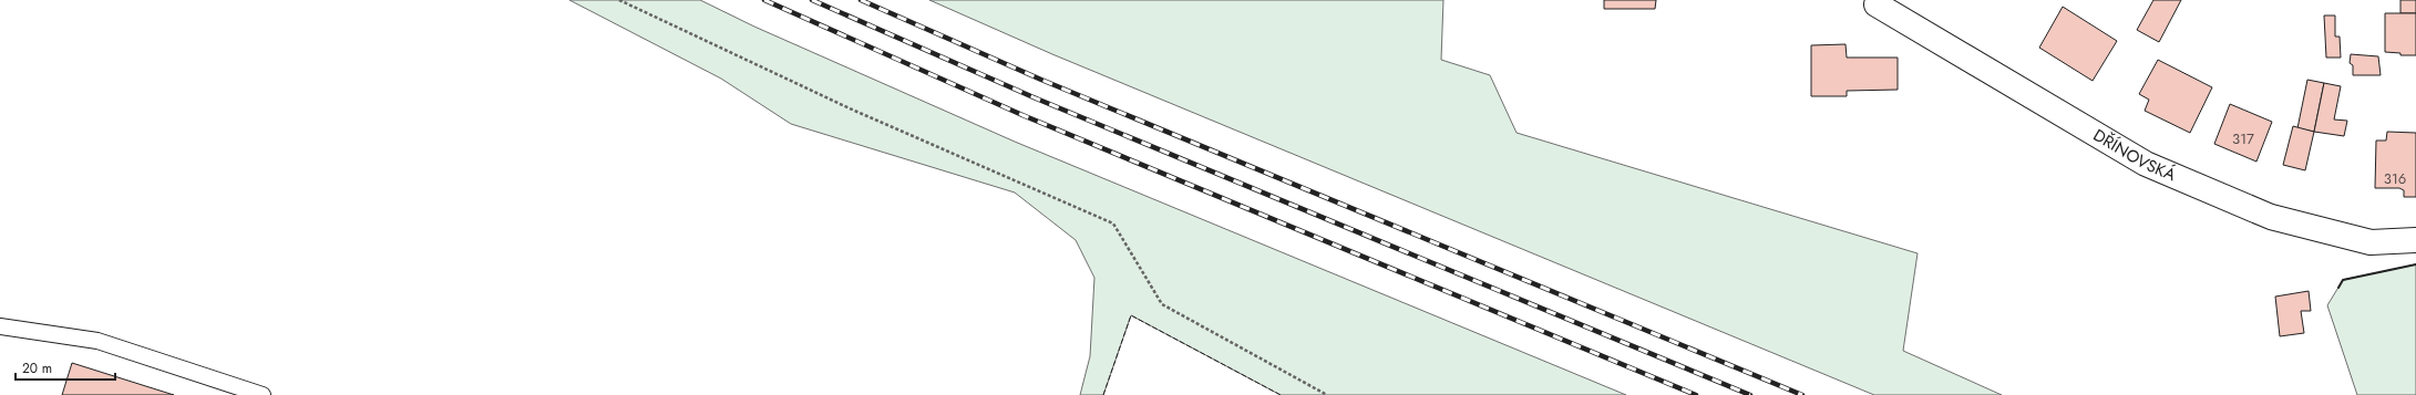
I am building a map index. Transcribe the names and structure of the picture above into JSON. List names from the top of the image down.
{
  "streets": {
    "street": ["DŘÍNOVSKÁ"]
  },
  "house_numbers": ["317", "316"],
  "scale_bar": "20 m"
}
